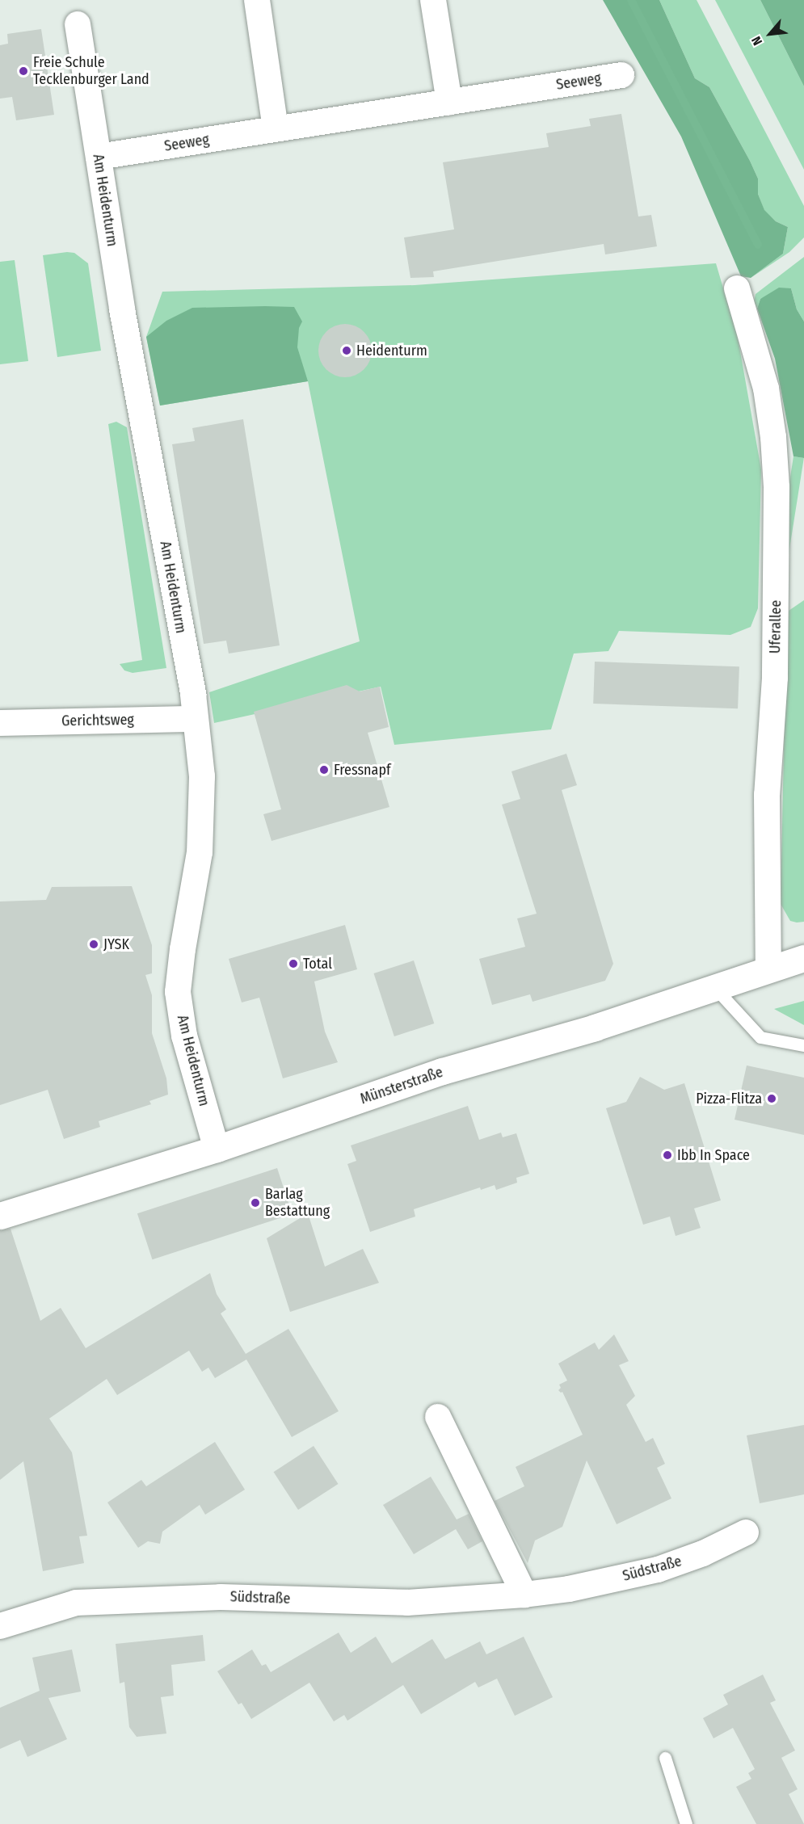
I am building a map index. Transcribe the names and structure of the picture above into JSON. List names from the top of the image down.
{
  "streets": {
    "main road": ["Münsterstraße"],
    "street": [
      "Seeweg",
      "Am Heidenturm",
      "Uferallee",
      "Gerichtsweg",
      "Südstraße"
    ]
  },
  "crossings": [
    ["Seeweg", "Am Heidenturm"],
    ["Am Heidenturm", "Gerichtsweg"],
    ["Am Heidenturm", "Münsterstraße"],
    ["Uferallee", "Münsterstraße"]
  ],
  "places": [
    "Freie Schule Tecklenburger Land",
    "Heidenturm",
    "Fressnapf",
    "JYSK",
    "Total",
    "Pizza-Flitza",
    "Ibb In Space",
    "Barlag Bestattung"
  ],
  "north": "bottom left"
}
